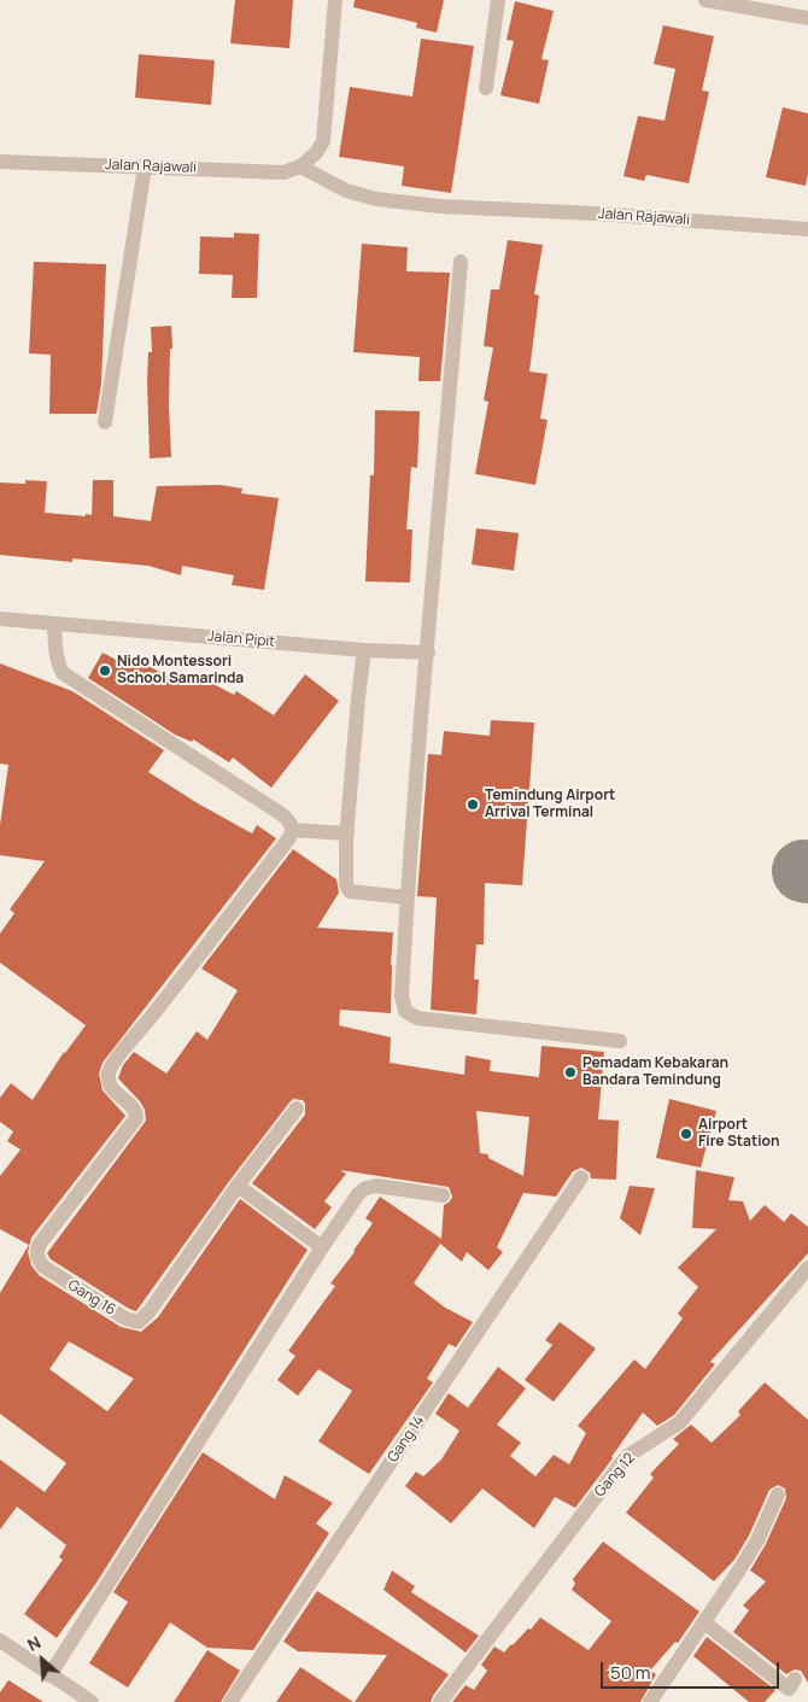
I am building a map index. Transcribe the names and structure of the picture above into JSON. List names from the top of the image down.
{
  "streets": {
    "street": [
      "Jalan Rajawali",
      "Jalan Pipit",
      "Gang 16",
      "Gang 14",
      "Gang 12"
    ]
  },
  "places": [
    "Nido Montessori School Samarinda",
    "Temindung Airport Arrival Terminal",
    "Pemadam Kebakaran Bandara Temindung",
    "Airport Fire Station"
  ],
  "scale_bar": "50 m",
  "north": "top left"
}
